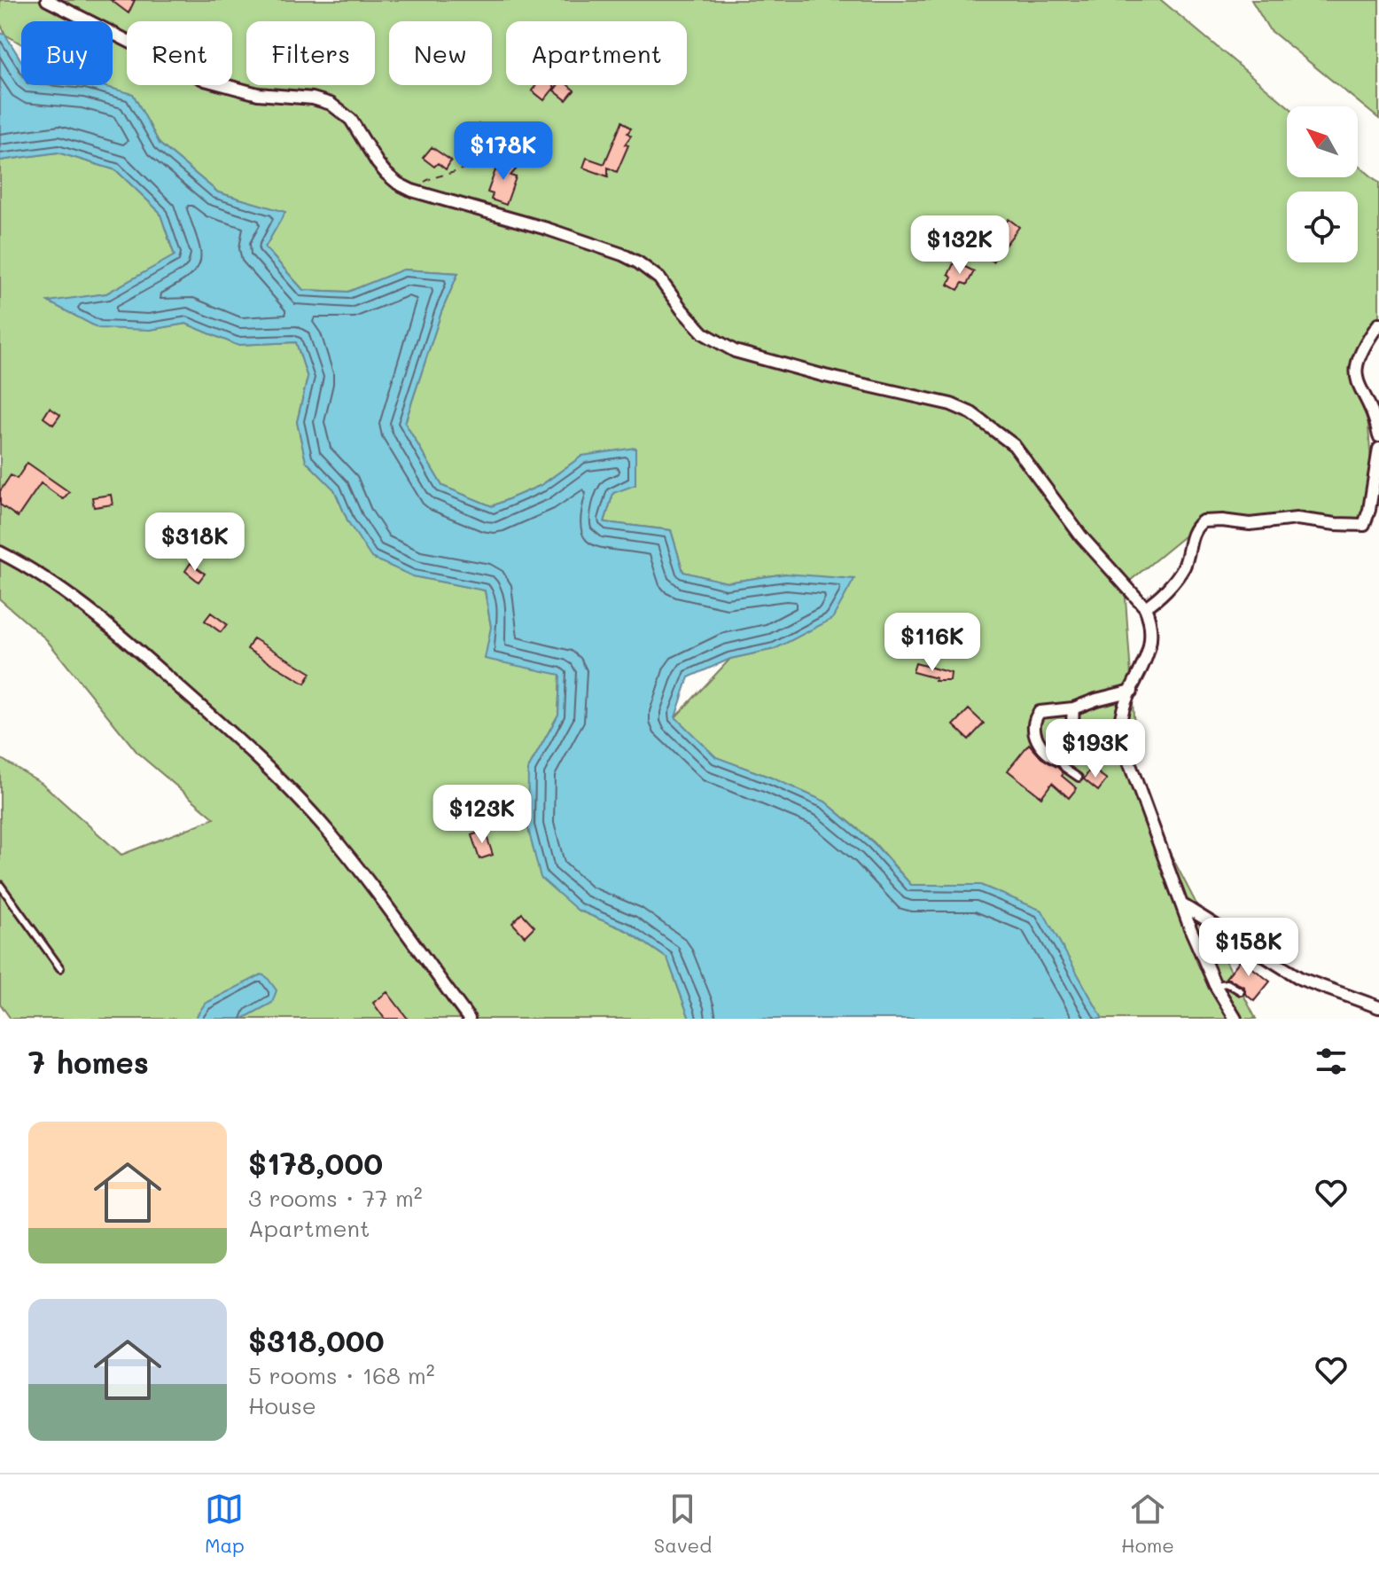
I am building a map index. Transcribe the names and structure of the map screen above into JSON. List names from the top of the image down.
{
  "north": "top left",
  "page": {
    "chip": [
      "Buy",
      "Rent",
      "Filters",
      "New",
      "Apartment"
    ],
    "price": [
      "$178K",
      "$132K",
      "$318K",
      "$116K",
      "$193K",
      "$123K",
      "$158K"
    ],
    "heading": "7 homes",
    "list": [
      {
        "name": "$178,000",
        "note": "3 rooms · 77 m² · Apartment"
      },
      {
        "name": "$318,000",
        "note": "5 rooms · 168 m² · House"
      }
    ],
    "tabs": ["Map", "Saved", "Home"]
  }
}
